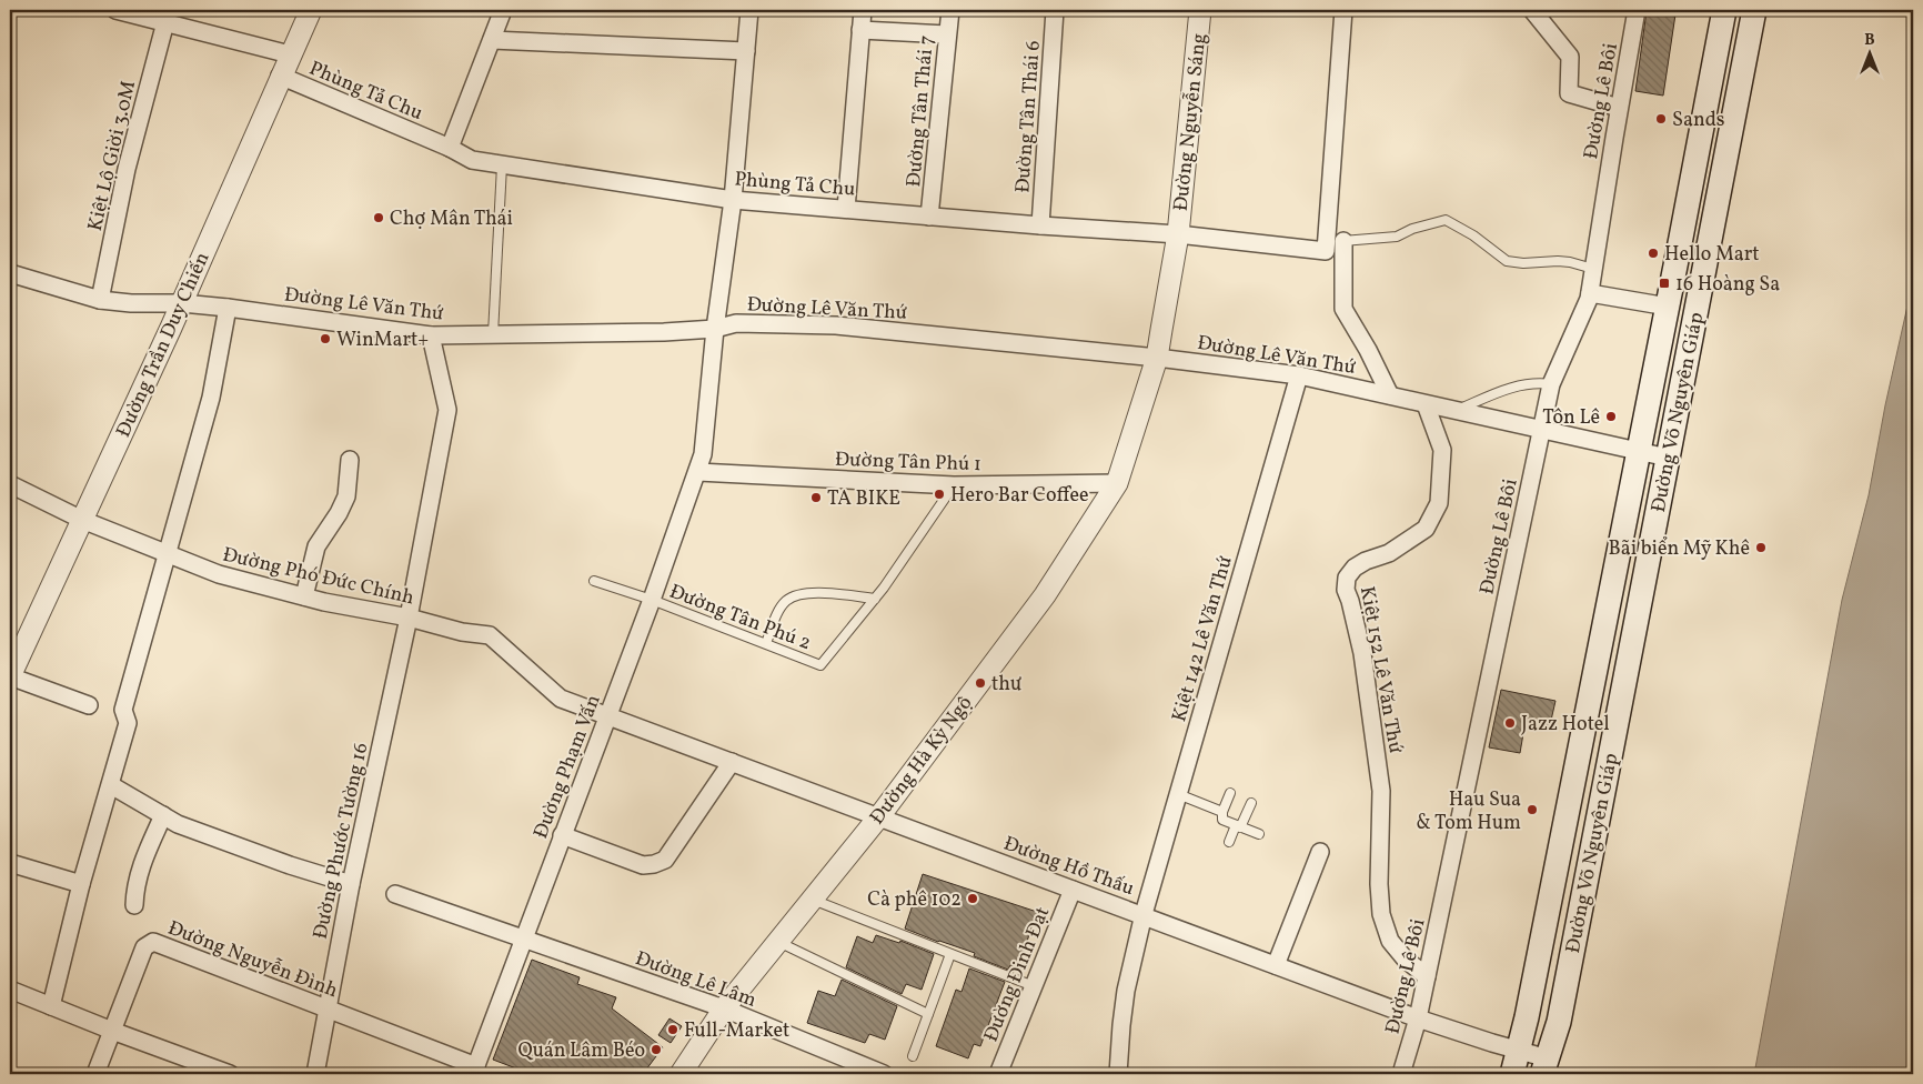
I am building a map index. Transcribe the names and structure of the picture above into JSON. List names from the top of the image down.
{
  "streets": {
    "main road": ["Đường Võ Nguyên Giáp"],
    "street": [
      "Phùng Tả Chu",
      "Đường Lê Bôi",
      "Đường Tân Thái 7",
      "Đường Tân Thái 6",
      "Đường Nguyễn Sáng",
      "Kiệt Lộ Giời 3.0M",
      "Đường Lê Văn Thứ",
      "Đường Trần Duy Chiến",
      "Đường Tân Phú 1",
      "Đường Phó Đức Chính",
      "Kiệt 142 Lê Văn Thứ",
      "Kiệt 152 Lê Văn Thứ",
      "Đường Hà Kỳ Ngộ",
      "Đường Phạm Vấn",
      "Đường Phước Tường 16",
      "Đường Hồ Thấu",
      "Đường Nguyễn Đình",
      "Đường Đinh Đạt",
      "Đường Lê Lâm"
    ],
    "lane": ["Đường Tân Phú 2"]
  },
  "crossings": [
    ["Phùng Tả Chu", "Đường Tân Thái 7"],
    ["Phùng Tả Chu", "Đường Tân Thái 6"],
    ["Phùng Tả Chu", "Đường Nguyễn Sáng"],
    ["Phùng Tả Chu", "Đường Trần Duy Chiến"],
    ["Phùng Tả Chu", "Đường Hà Kỳ Ngộ"],
    ["Phùng Tả Chu", "Đường Phạm Vấn"],
    ["Đường Lê Bôi", "Đường Lê Văn Thứ"],
    ["Đường Lê Bôi", "Kiệt 152 Lê Văn Thứ"],
    ["Đường Lê Bôi", "Đường Hồ Thấu"],
    ["Đường Nguyễn Sáng", "Đường Hà Kỳ Ngộ"],
    ["Kiệt Lộ Giời 3.0M", "Đường Lê Văn Thứ"],
    ["Đường Lê Văn Thứ", "Đường Trần Duy Chiến"],
    ["Đường Lê Văn Thứ", "Đường Võ Nguyên Giáp"],
    ["Đường Lê Văn Thứ", "Kiệt 142 Lê Văn Thứ"],
    ["Đường Lê Văn Thứ", "Kiệt 152 Lê Văn Thứ"],
    ["Đường Lê Văn Thứ", "Đường Hà Kỳ Ngộ"],
    ["Đường Lê Văn Thứ", "Đường Phạm Vấn"],
    ["Đường Lê Văn Thứ", "Đường Phước Tường 16"],
    ["Đường Trần Duy Chiến", "Đường Phó Đức Chính"],
    ["Đường Võ Nguyên Giáp", "Đường Hồ Thấu"],
    ["Đường Tân Phú 1", "Đường Tân Phú 2"],
    ["Đường Tân Phú 1", "Đường Hà Kỳ Ngộ"],
    ["Đường Tân Phú 1", "Đường Phạm Vấn"],
    ["Đường Phó Đức Chính", "Đường Phạm Vấn"],
    ["Đường Phó Đức Chính", "Đường Phước Tường 16"],
    ["Đường Phó Đức Chính", "Đường Hồ Thấu"],
    ["Đường Tân Phú 2", "Đường Phạm Vấn"],
    ["Kiệt 142 Lê Văn Thứ", "Đường Hồ Thấu"],
    ["Đường Hà Kỳ Ngộ", "Đường Hồ Thấu"],
    ["Đường Hà Kỳ Ngộ", "Đường Lê Lâm"],
    ["Đường Phạm Vấn", "Đường Hồ Thấu"],
    ["Đường Phạm Vấn", "Đường Nguyễn Đình"],
    ["Đường Phạm Vấn", "Đường Lê Lâm"],
    ["Đường Phước Tường 16", "Đường Nguyễn Đình"],
    ["Đường Hồ Thấu", "Đường Đinh Đạt"]
  ],
  "places": {
    "other": [
      "Sands",
      "Chợ Mân Thái",
      "Hello Mart",
      "WinMart+",
      "Tôn Lê",
      "Hero Bar Coffee",
      "TA BIKE",
      "Bãi biển Mỹ Khê",
      "thư",
      "Jazz Hotel",
      "Hau Sua & Tom Hum",
      "Cà phê 102",
      "Full-Market",
      "Quán Lâm Béo"
    ],
    "transit": ["16 Hoàng Sa"]
  },
  "north": "top"
}
